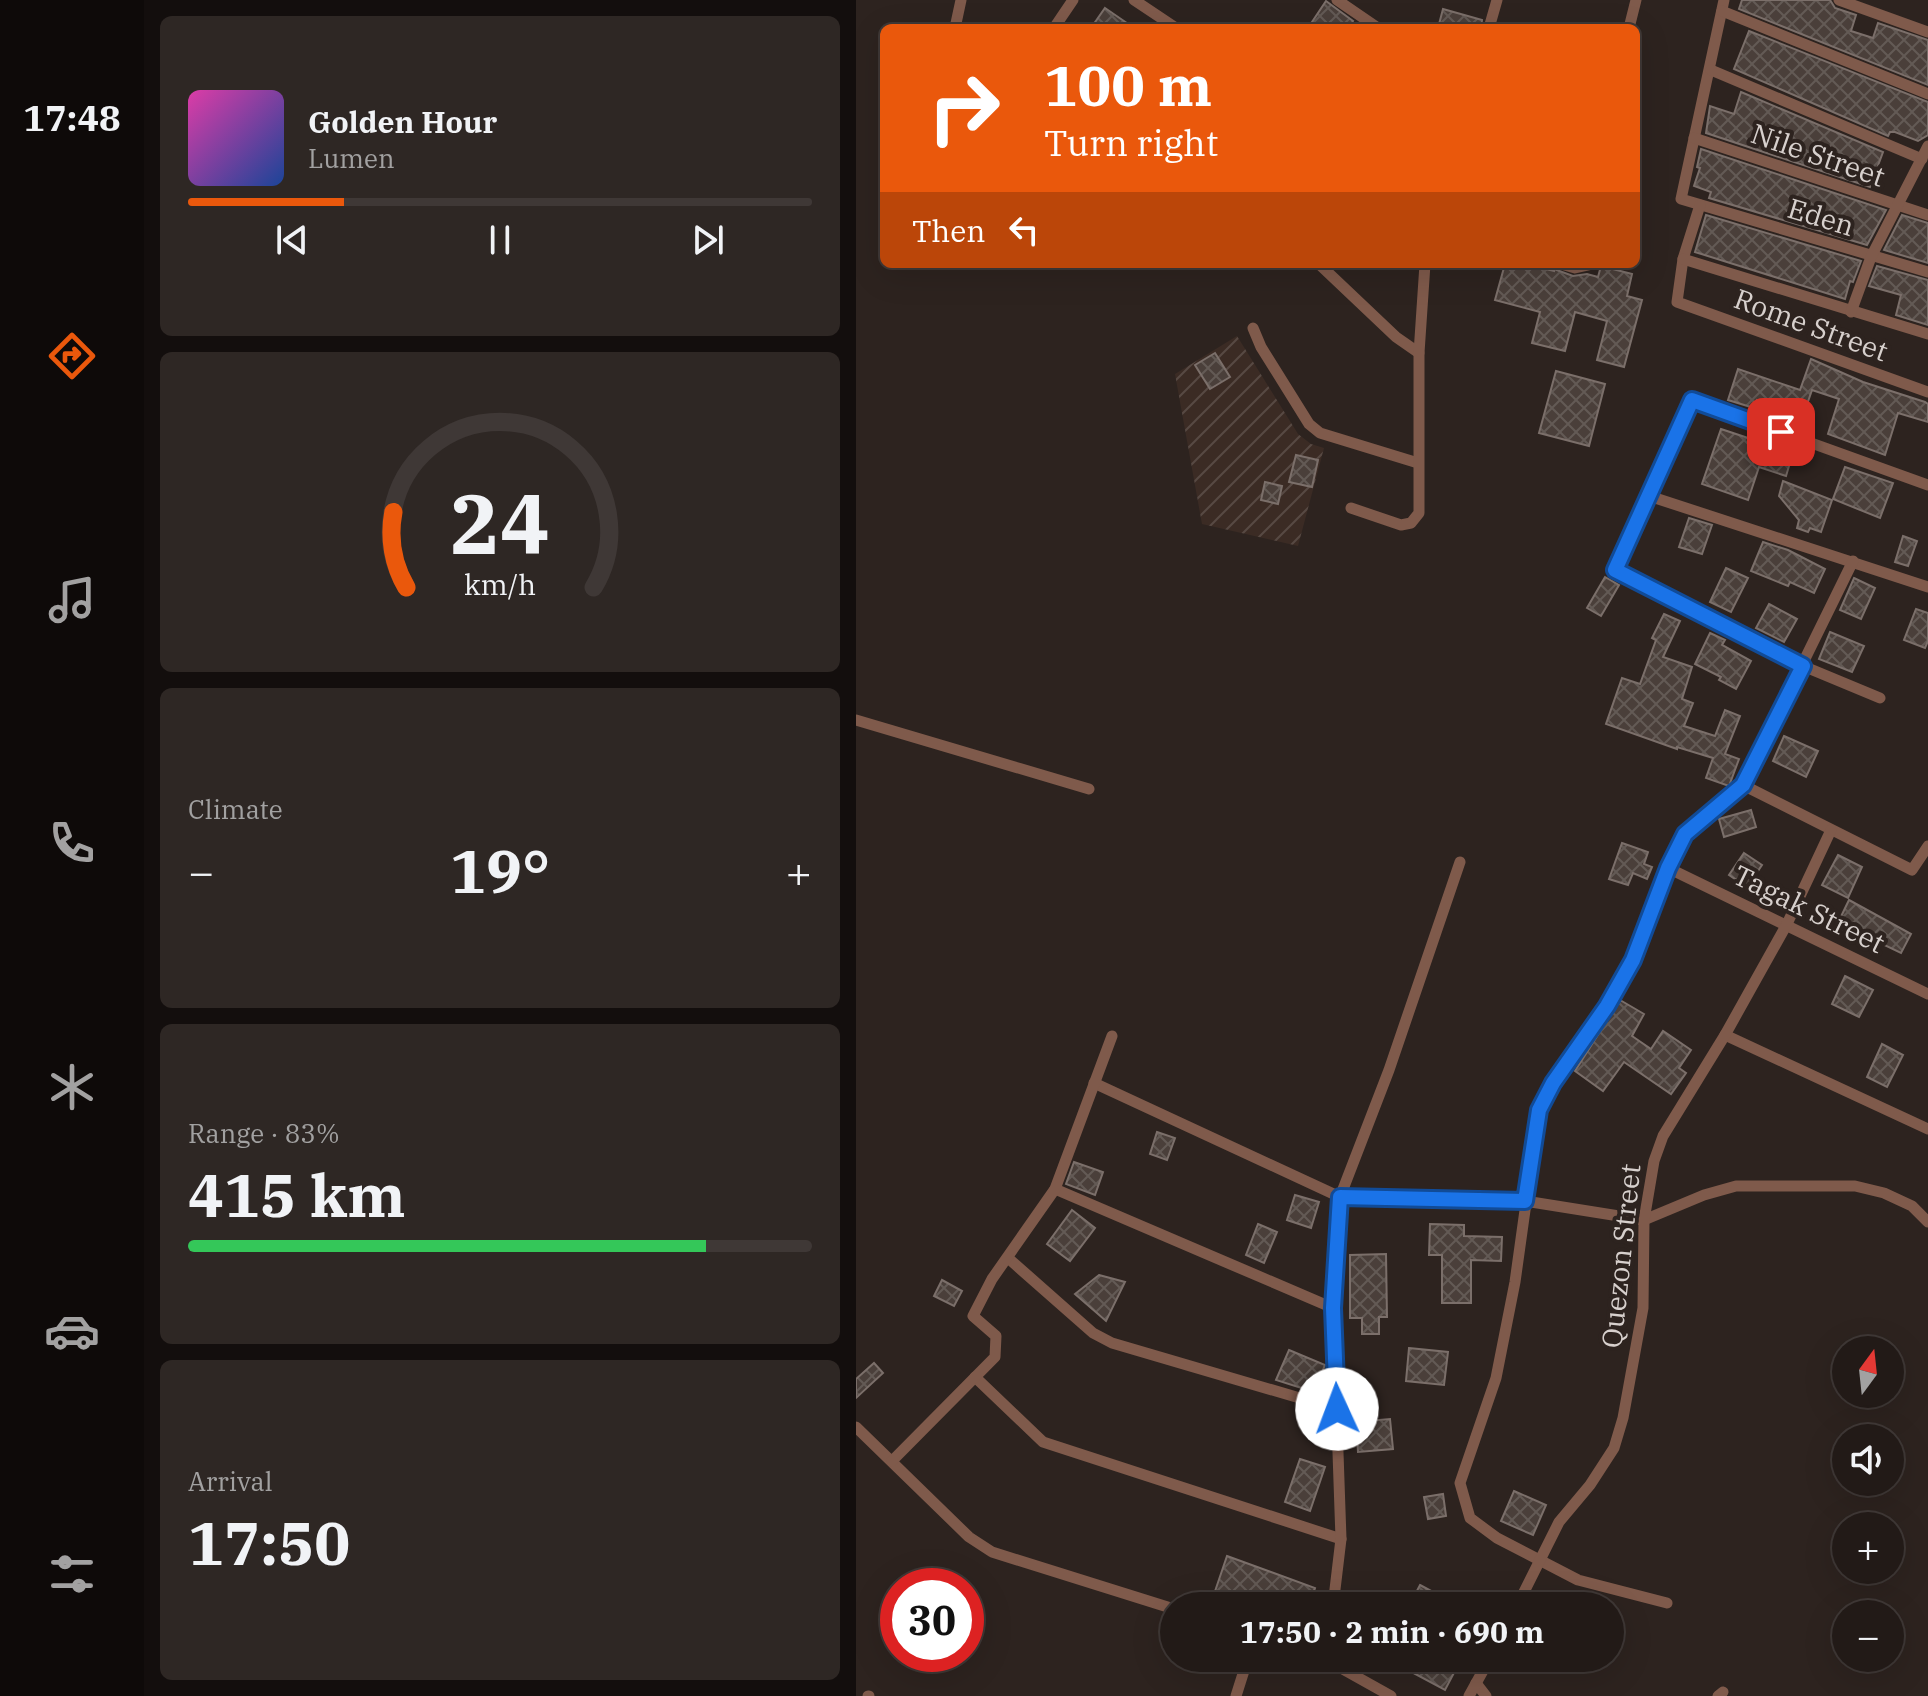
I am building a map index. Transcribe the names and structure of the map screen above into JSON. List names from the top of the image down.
{
  "streets": {
    "street": [
      "Nile Street",
      "Eden",
      "Rome Street",
      "Tagak Street",
      "Quezon Street"
    ]
  },
  "crossings": [
    ["Tagak Street", "Quezon Street"]
  ],
  "north": "top",
  "page": {
    "tabs": "17:48",
    "turn": ["100 m", "Turn right"],
    "song": ["Golden Hour", "Lumen"],
    "then": "Then",
    "tile": [
      "Climate",
      ["Range · 83%", "415 km"],
      ["Arrival", "17:50"]
    ],
    "heat": ["−", "19°", "+"],
    "map_buttons": ["+", "−"],
    "limit": "30",
    "trip": "17:50 · 2 min · 690 m",
    "gauge": ["24", "km/h"]
  }
}
